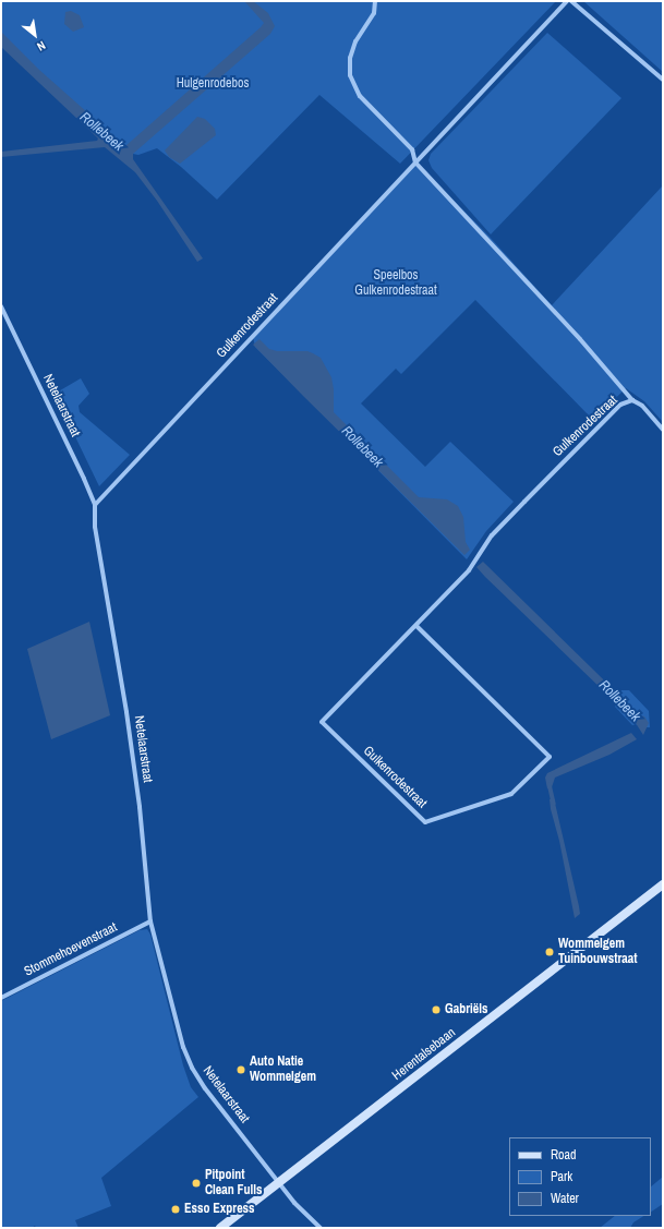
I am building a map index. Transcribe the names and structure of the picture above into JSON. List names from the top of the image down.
{
  "streets": {
    "main road": ["Herentalsebaan"],
    "street": ["Gulkenrodestraat", "Netelaarstraat", "Stommehoevenstraat"]
  },
  "crossings": [
    ["Gulkenrodestraat", "Netelaarstraat"],
    ["Netelaarstraat", "Stommehoevenstraat"],
    ["Netelaarstraat", "Herentalsebaan"]
  ],
  "water": ["Rollebeek"],
  "parks": ["Hulgenrodebos", "Speelbos Gulkenrodestraat"],
  "places": [
    "Wommelgem Tuinbouwstraat",
    "Gabriëls",
    "Auto Natie Wommelgem",
    "Pitpoint Clean Fulls",
    "Esso Express"
  ],
  "legend": ["Road", "Park", "Water"],
  "north": "bottom right"
}
